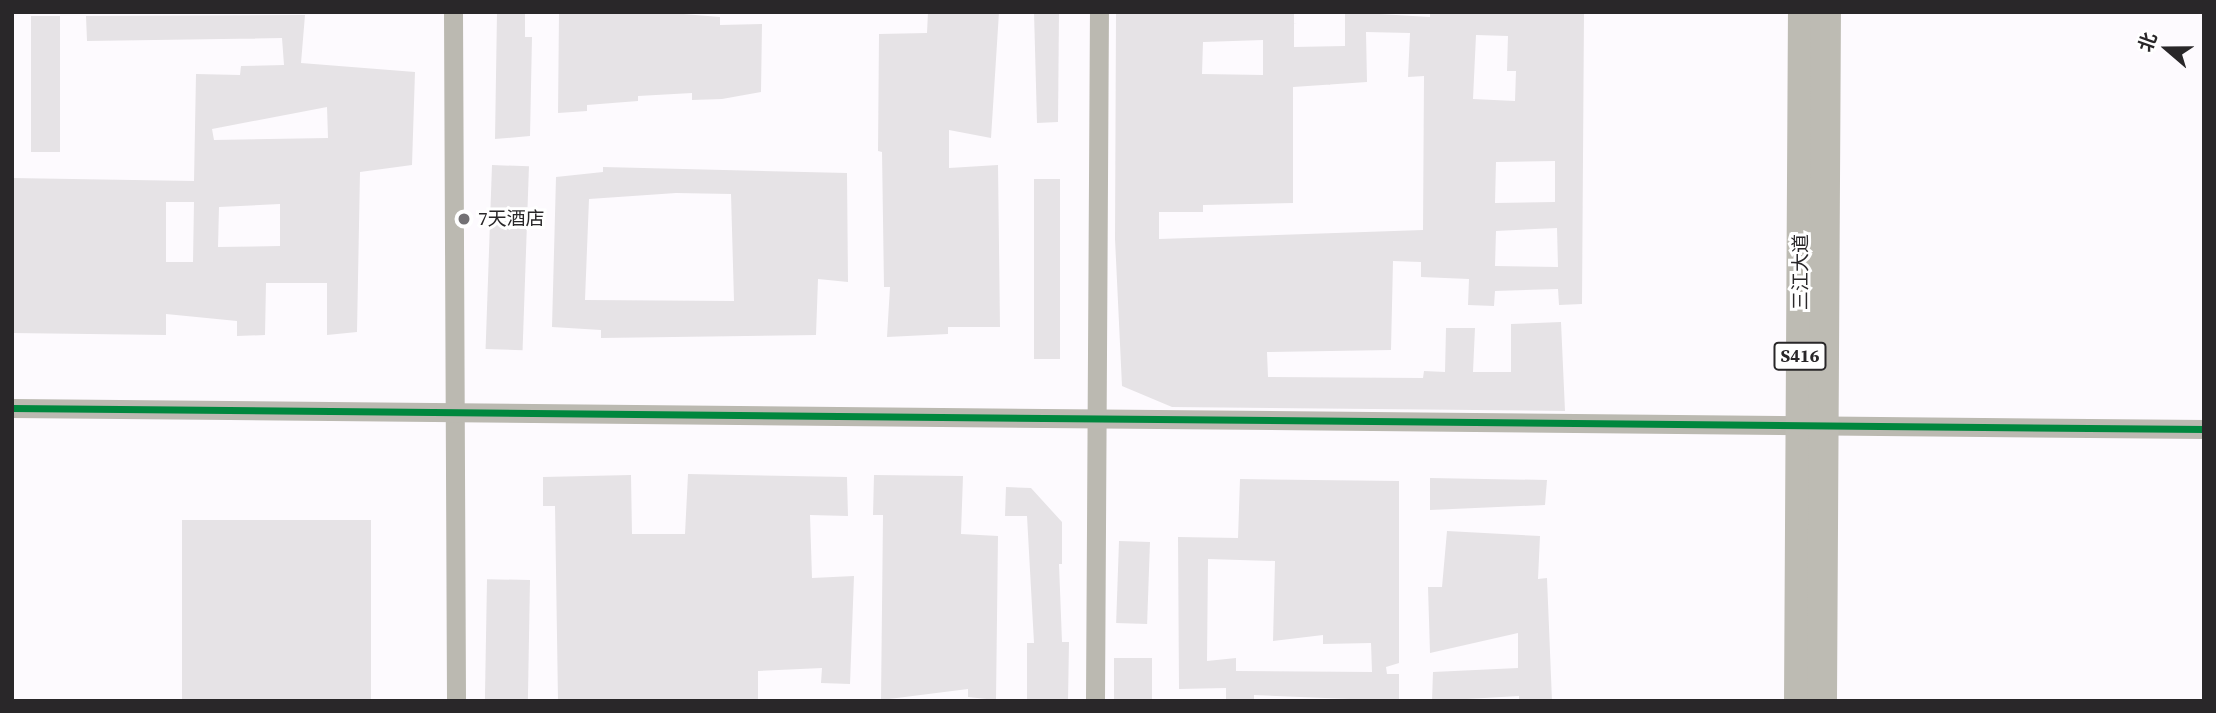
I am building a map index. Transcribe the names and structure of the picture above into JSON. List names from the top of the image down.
{
  "streets": {
    "main road": ["三江大道", "S416"]
  },
  "places": ["7天酒店"],
  "north": "left"
}
